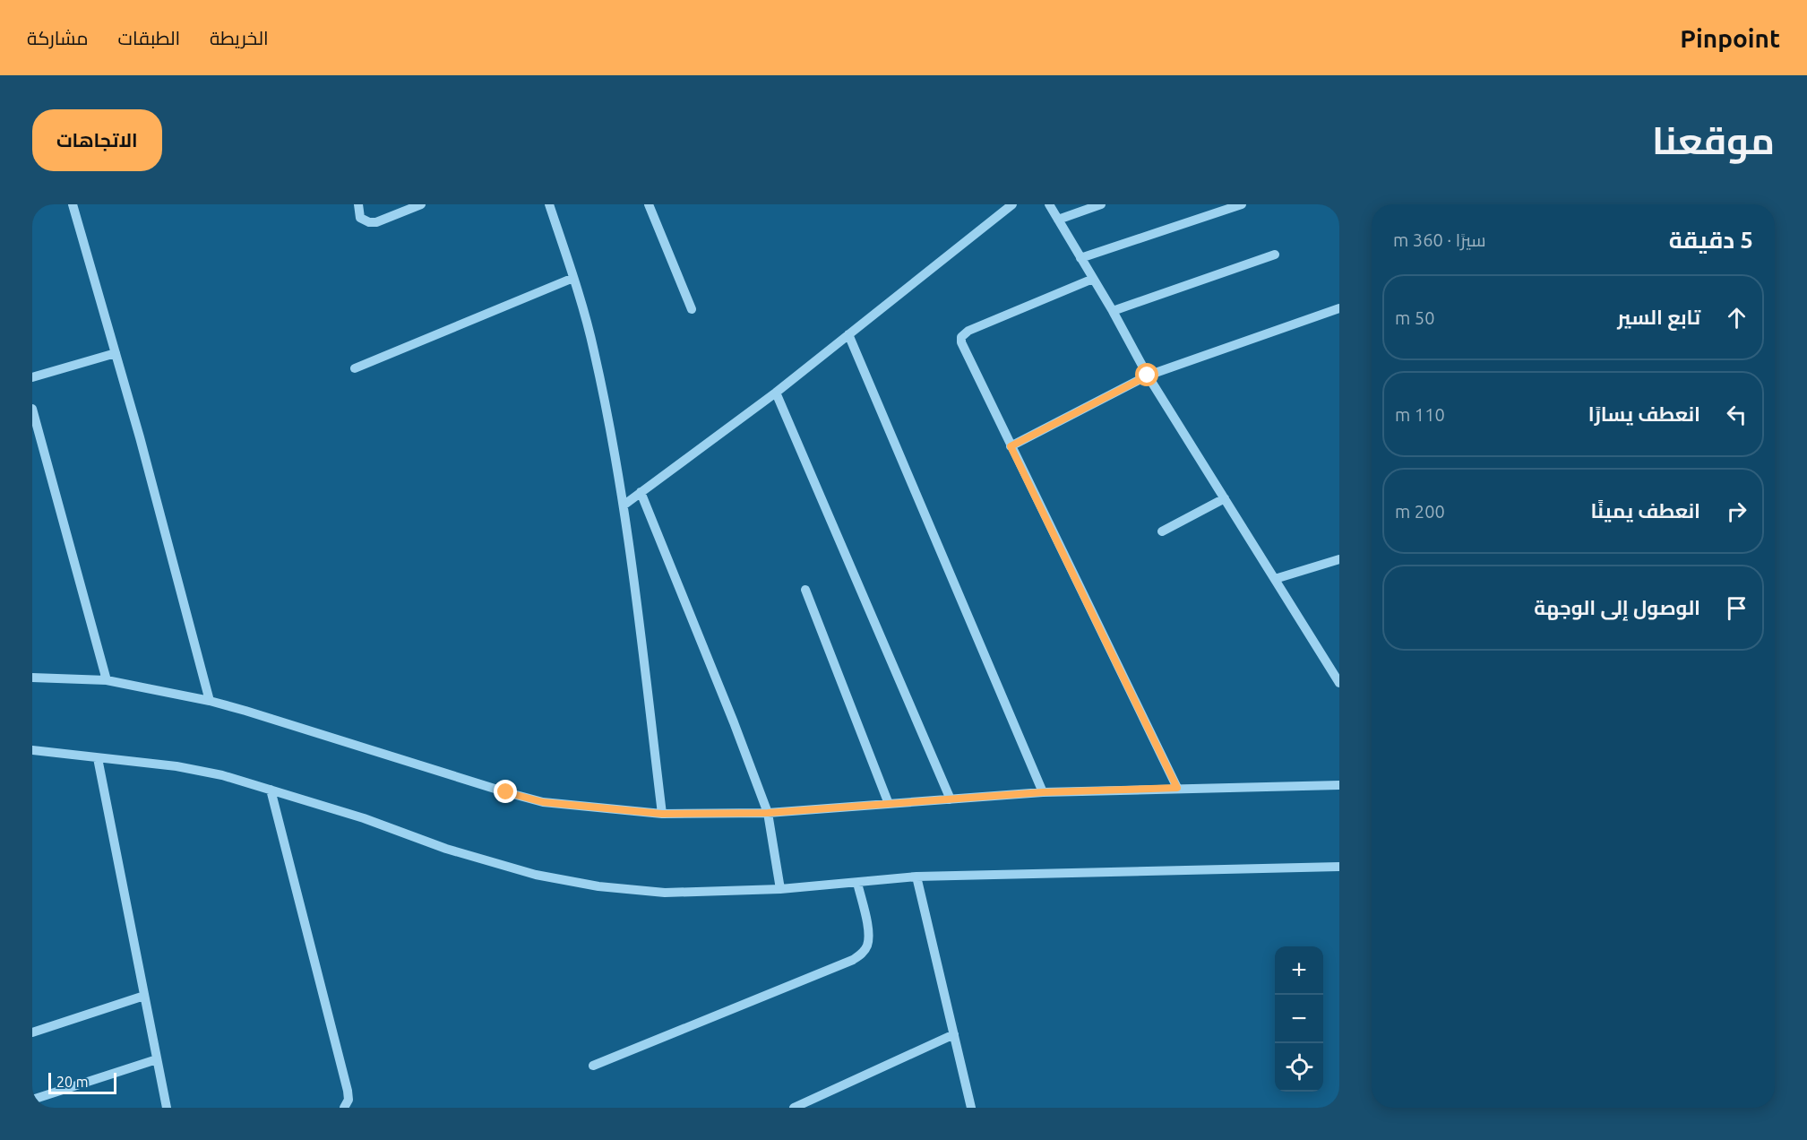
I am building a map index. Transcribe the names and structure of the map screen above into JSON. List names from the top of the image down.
{
  "scale_bar": "20 m",
  "page": {
    "header": "Pinpoint",
    "nav": ["الخريطة", "الطبقات", "مشاركة"],
    "title": "موقعنا",
    "buttons": "الاتجاهات",
    "heading": ["5 دقيقة", "سيرًا · 360 m"],
    "list": [
      ["تابع السير", "50 m"],
      ["انعطف يسارًا", "110 m"],
      ["انعطف يمينًا", "200 m"],
      "الوصول إلى الوجهة"
    ],
    "map_buttons": ["+", "−"],
    "scale": "20 m"
  }
}
